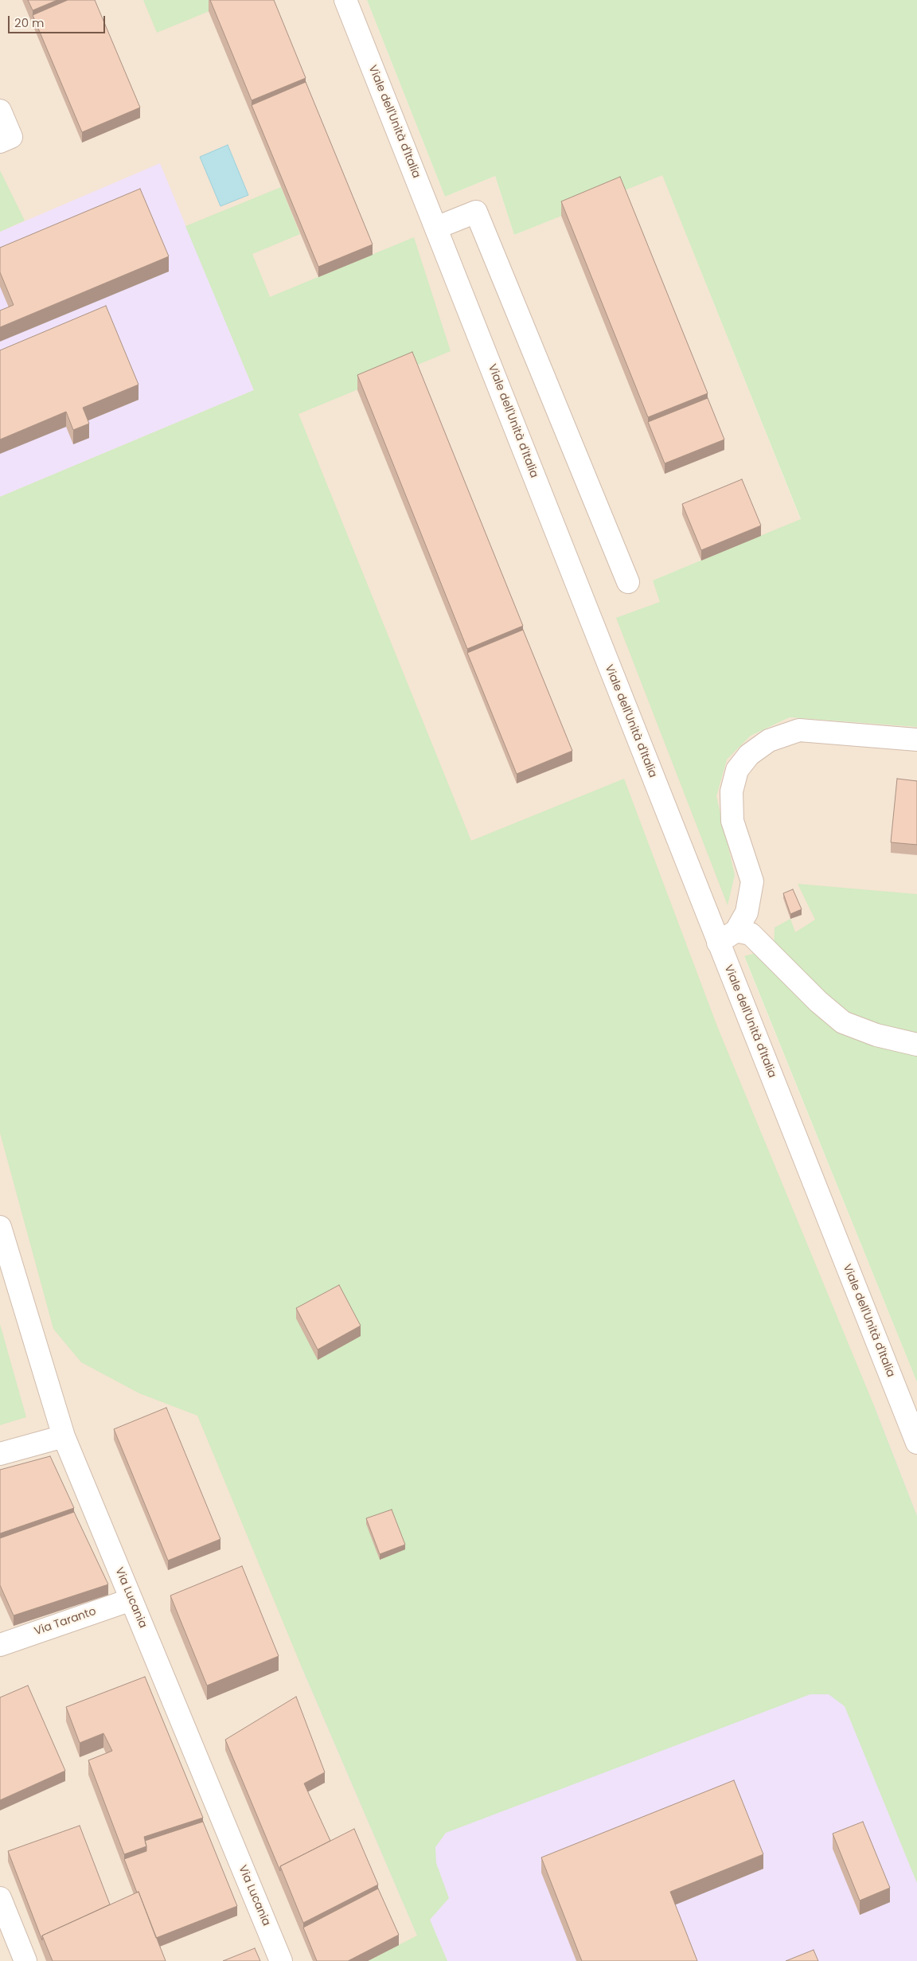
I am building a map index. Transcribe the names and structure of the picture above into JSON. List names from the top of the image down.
{
  "streets": {
    "street": ["Viale dell'Unità d'Italia", "Via Lucania", "Via Taranto"]
  },
  "crossings": [
    ["Via Lucania", "Via Taranto"]
  ],
  "scale_bar": "20 m"
}
